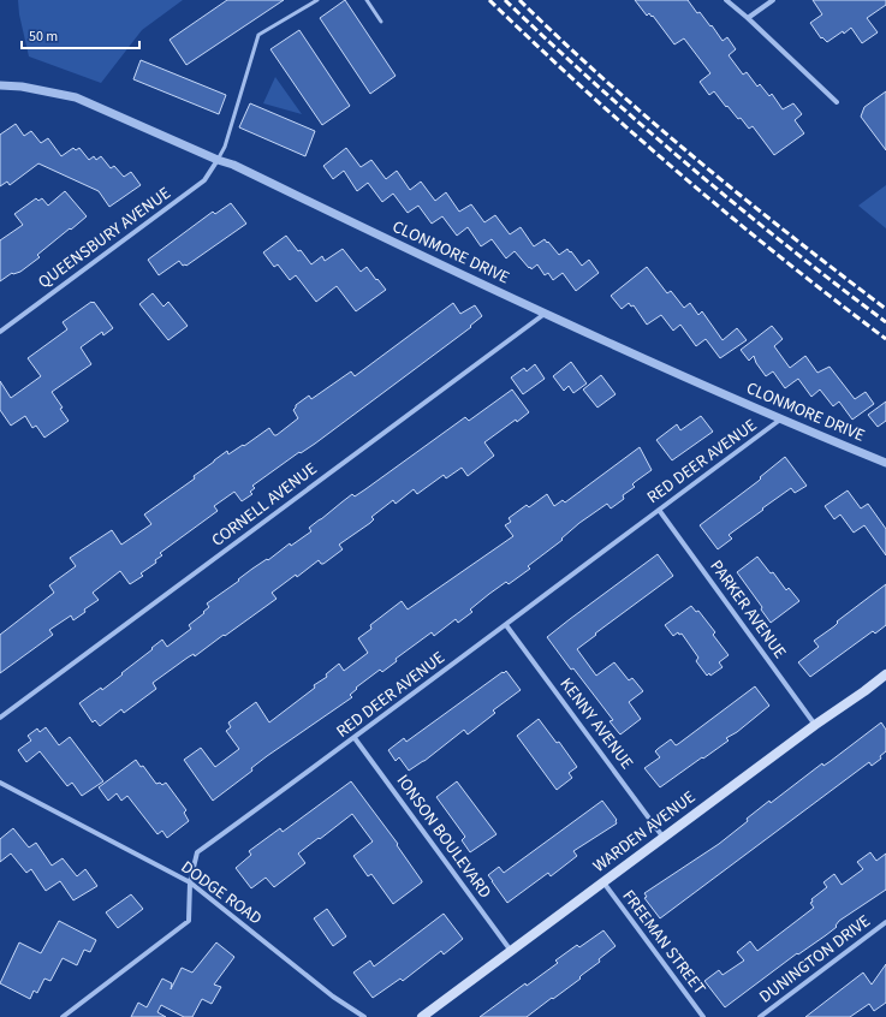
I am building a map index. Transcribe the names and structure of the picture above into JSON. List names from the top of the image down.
{
  "streets": {
    "main road": ["WARDEN AVENUE"],
    "street": [
      "QUEENSBURY AVENUE",
      "CLONMORE DRIVE",
      "RED DEER AVENUE",
      "CORNELL AVENUE",
      "PARKER AVENUE",
      "KENNY AVENUE",
      "IONSON BOULEVARD",
      "DODGE ROAD",
      "FREEMAN STREET",
      "DUNINGTON DRIVE"
    ]
  },
  "crossings": [
    ["QUEENSBURY AVENUE", "CLONMORE DRIVE"],
    ["CLONMORE DRIVE", "RED DEER AVENUE"],
    ["CLONMORE DRIVE", "CORNELL AVENUE"],
    ["RED DEER AVENUE", "PARKER AVENUE"],
    ["RED DEER AVENUE", "KENNY AVENUE"],
    ["RED DEER AVENUE", "IONSON BOULEVARD"],
    ["RED DEER AVENUE", "DODGE ROAD"],
    ["PARKER AVENUE", "WARDEN AVENUE"],
    ["KENNY AVENUE", "WARDEN AVENUE"],
    ["WARDEN AVENUE", "IONSON BOULEVARD"],
    ["WARDEN AVENUE", "FREEMAN STREET"]
  ],
  "scale_bar": "50 m"
}
